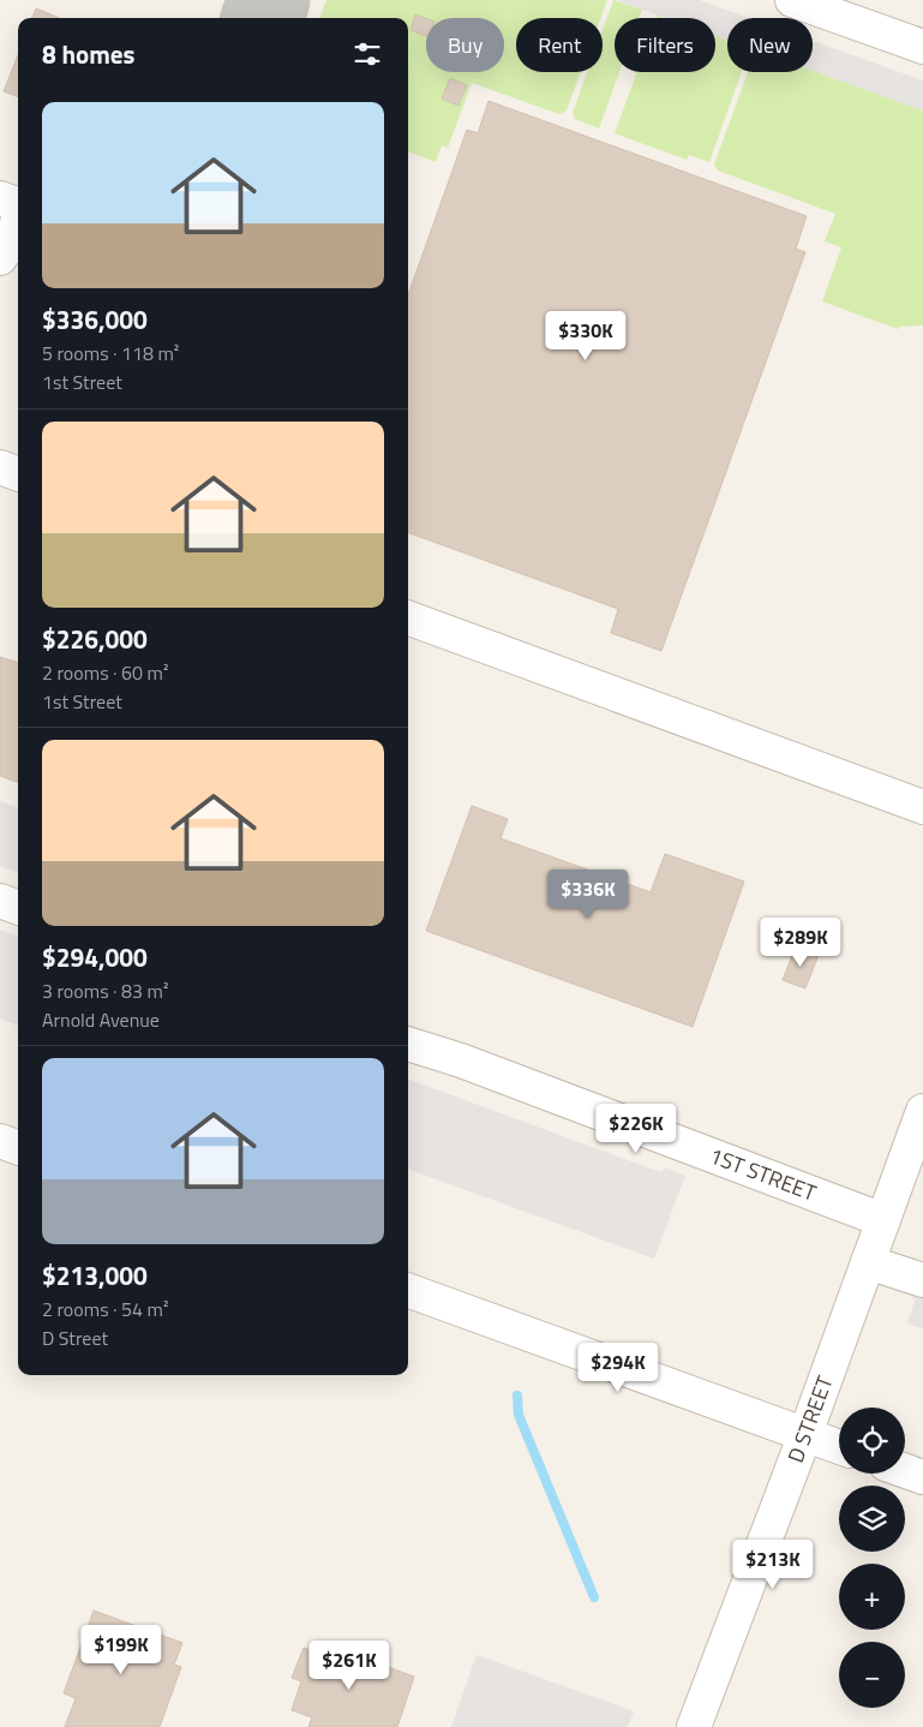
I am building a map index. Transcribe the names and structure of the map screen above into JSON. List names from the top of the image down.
{
  "streets": {
    "street": ["1ST STREET", "D STREET"]
  },
  "crossings": [
    ["1ST STREET", "D STREET"]
  ],
  "page": {
    "chip": [
      "Buy",
      "Rent",
      "Filters",
      "New"
    ],
    "heading": "8 homes",
    "list": [
      {
        "name": "$336,000",
        "note": "5 rooms · 118 m² · 1st Street"
      },
      {
        "name": "$226,000",
        "note": "2 rooms · 60 m² · 1st Street"
      },
      {
        "name": "$294,000",
        "note": "3 rooms · 83 m² · Arnold Avenue"
      },
      {
        "name": "$213,000",
        "note": "2 rooms · 54 m² · D Street"
      }
    ],
    "price": [
      "$330K",
      "$336K",
      "$289K",
      "$226K",
      "$294K",
      "$213K",
      "$199K",
      "$261K"
    ],
    "map_buttons": ["+", "−"]
  }
}
